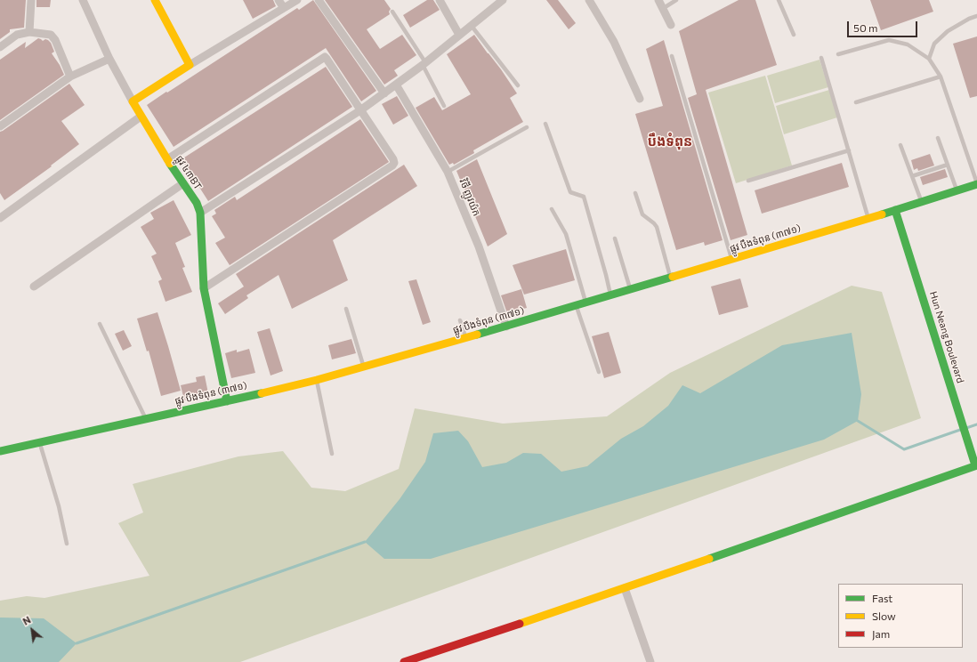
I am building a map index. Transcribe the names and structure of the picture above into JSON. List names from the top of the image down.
{
  "streets": {
    "main road": ["ផ្លូវ ៤៣BT", "ផ្លូវ បឹងទំពុន (៣៧១)", "Hun Neang Boulevard"],
    "street": ["វិថី ញូវយ៉ក"]
  },
  "crossings": [
    ["ផ្លូវ ៤៣BT", "ផ្លូវ បឹងទំពុន (៣៧១)"],
    ["វិថី ញូវយ៉ក", "ផ្លូវ បឹងទំពុន (៣៧១)"],
    ["ផ្លូវ បឹងទំពុន (៣៧១)", "Hun Neang Boulevard"]
  ],
  "districts": ["បឹងទំពុន"],
  "legend": ["Fast", "Slow", "Jam"],
  "scale_bar": "50 m",
  "north": "top left"
}
